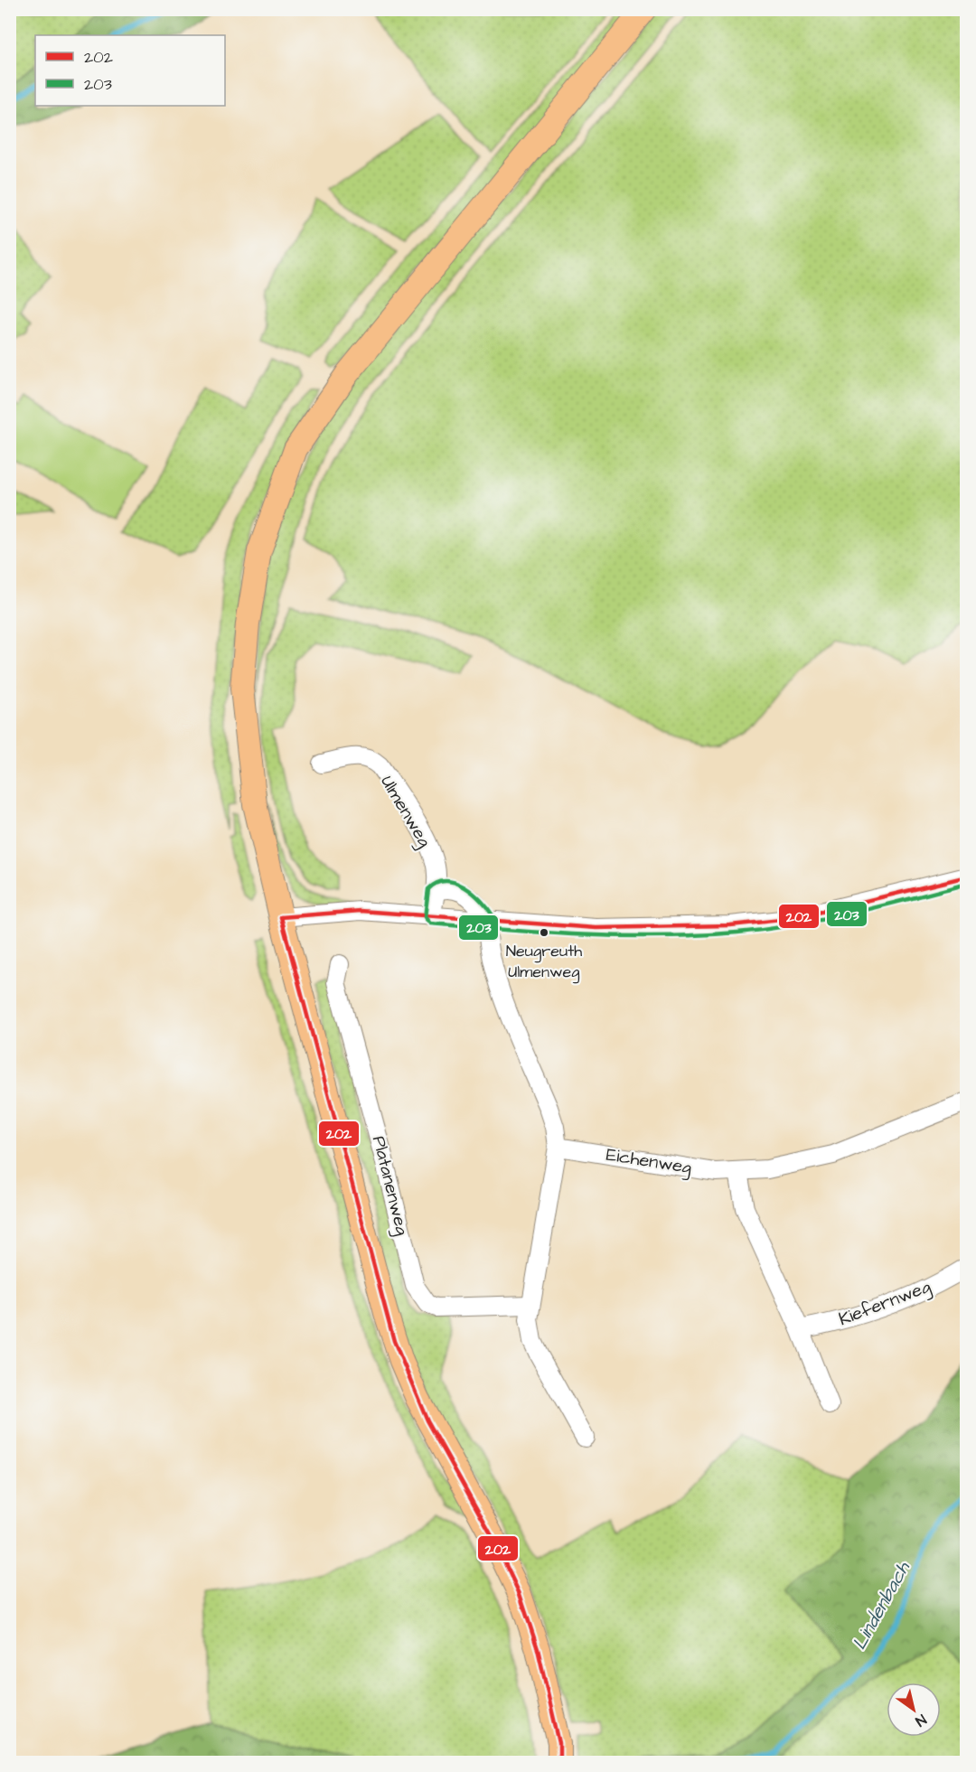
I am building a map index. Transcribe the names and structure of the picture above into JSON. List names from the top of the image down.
{
  "streets": {
    "street": [
      "Ulmenweg",
      "Eichenweg",
      "Platanenweg",
      "Kiefernweg"
    ]
  },
  "water": ["Lindenbach"],
  "places": ["Neugreuth Ulmenweg"],
  "lines": ["transit line 202", "transit line 203"],
  "legend": ["202", "203"],
  "north": "bottom right"
}
